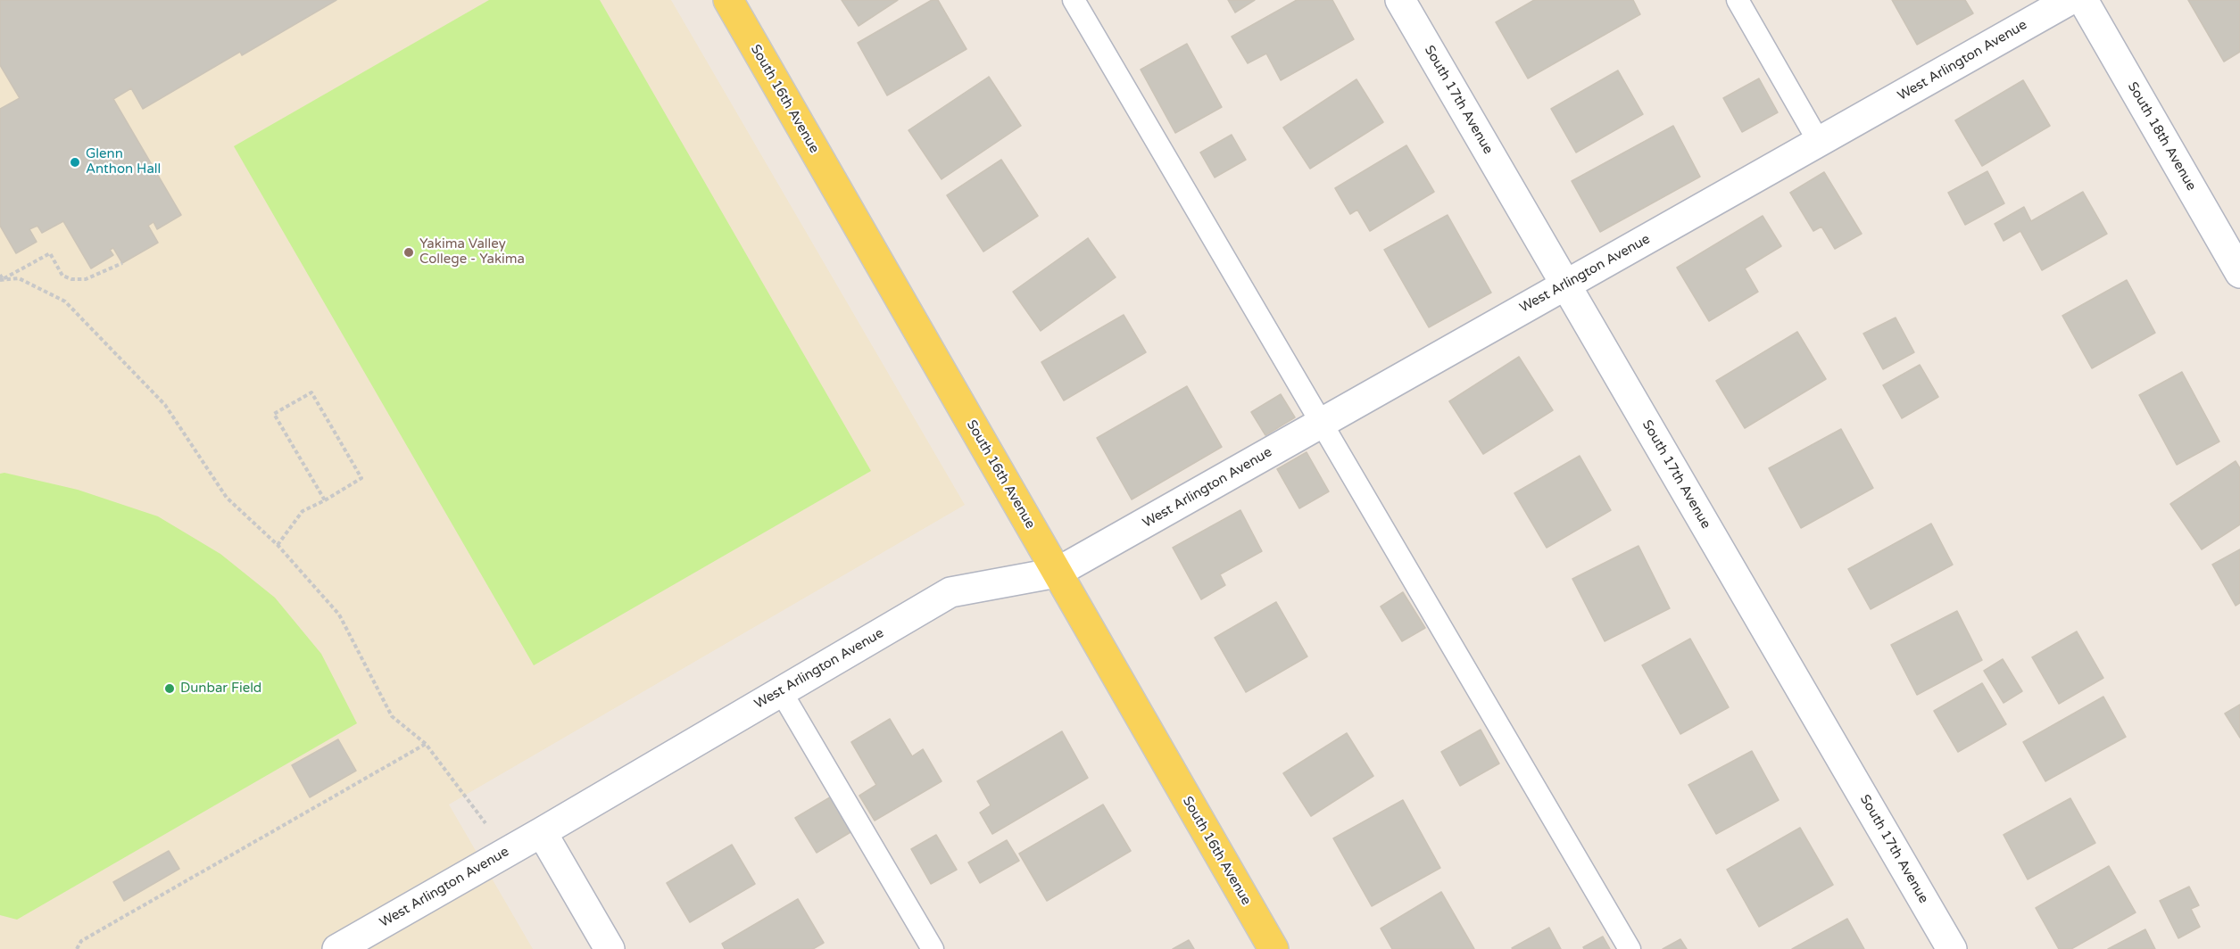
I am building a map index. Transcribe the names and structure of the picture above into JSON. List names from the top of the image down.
{
  "streets": {
    "main road": ["South 16th Avenue"],
    "street": ["West Arlington Avenue", "South 17th Avenue", "South 18th Avenue"]
  },
  "crossings": [
    ["West Arlington Avenue", "South 16th Avenue"],
    ["West Arlington Avenue", "South 17th Avenue"]
  ],
  "places": ["Glenn Anthon Hall", "Yakima Valley College - Yakima", "Dunbar Field"]
}
